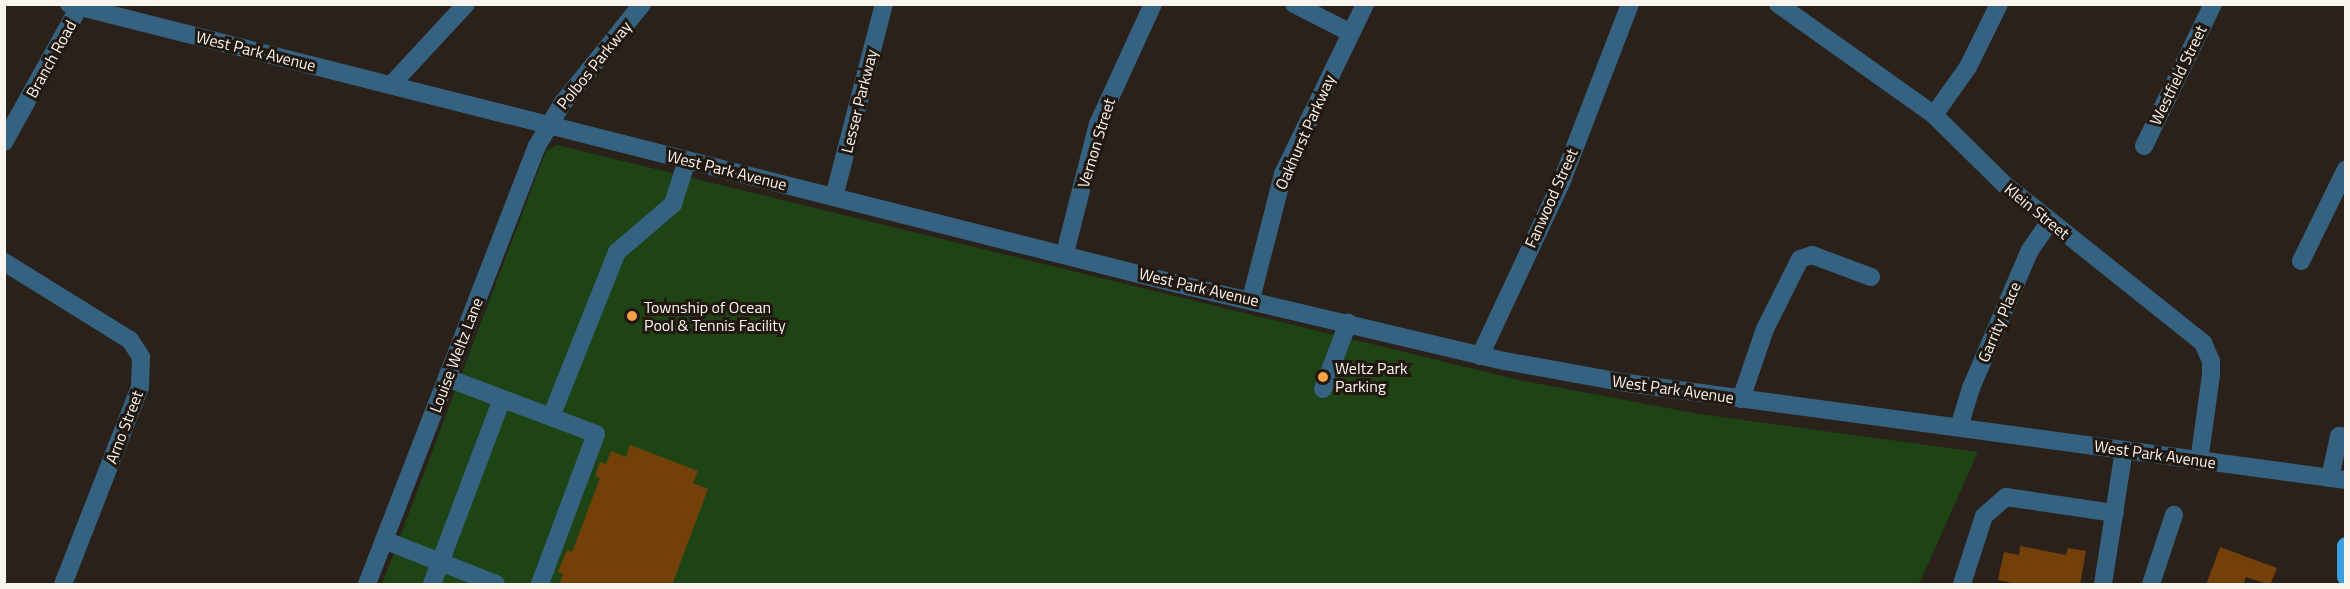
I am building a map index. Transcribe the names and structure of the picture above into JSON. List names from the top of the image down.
{
  "streets": {
    "street": [
      "West Park Avenue",
      "Branch Road",
      "Polbos Parkway",
      "Westfield Street",
      "Lesser Parkway",
      "Oakhurst Parkway",
      "Vernon Street",
      "Fanwood Street",
      "Klein Street",
      "Garrity Place",
      "Louise Weltz Lane",
      "Arno Street"
    ]
  },
  "crossings": [
    ["West Park Avenue", "Branch Road"],
    ["West Park Avenue", "Polbos Parkway"],
    ["West Park Avenue", "Lesser Parkway"],
    ["West Park Avenue", "Oakhurst Parkway"],
    ["West Park Avenue", "Vernon Street"],
    ["West Park Avenue", "Fanwood Street"],
    ["West Park Avenue", "Klein Street"],
    ["West Park Avenue", "Garrity Place"],
    ["West Park Avenue", "Louise Weltz Lane"],
    ["Polbos Parkway", "Louise Weltz Lane"],
    ["Klein Street", "Garrity Place"]
  ],
  "places": ["Township of Ocean Pool & Tennis Facility", "Weltz Park Parking"]
}
